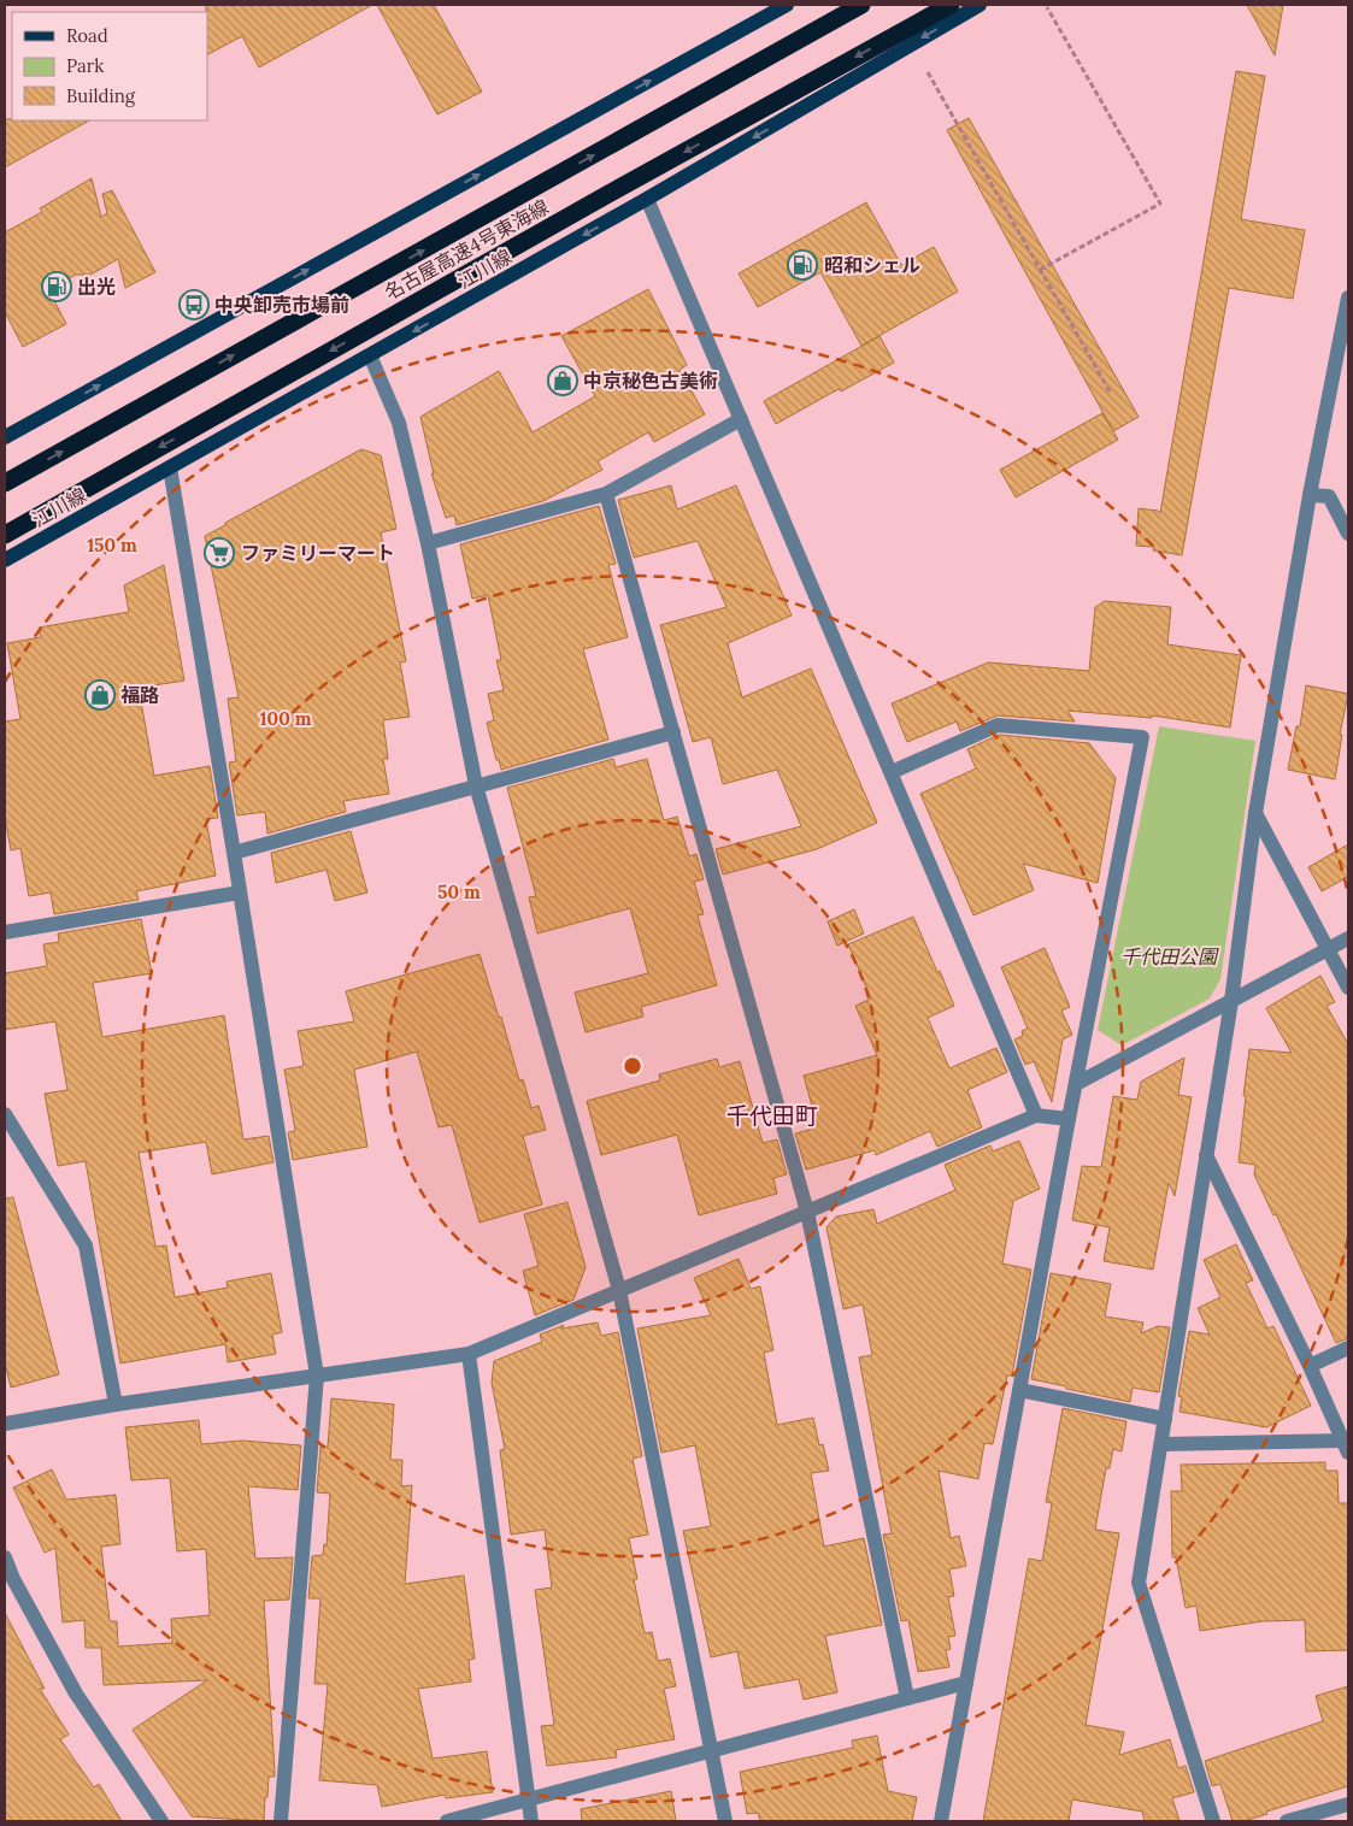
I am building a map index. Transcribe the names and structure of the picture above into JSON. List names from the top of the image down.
{
  "streets": {
    "highway": ["名古屋高速4号東海線"],
    "main road": ["江川線"]
  },
  "districts": ["千代田町"],
  "parks": ["千代田公園"],
  "places": {
    "fuel station": ["昭和シェル", "出光"],
    "bus stop": ["中央卸売市場前"],
    "shop": ["中京秘色古美術", "福路"],
    "supermarket": ["ファミリーマート"]
  },
  "legend": ["Road", "Park", "Building"],
  "rings": ["150 m", "100 m", "50 m"]
}
